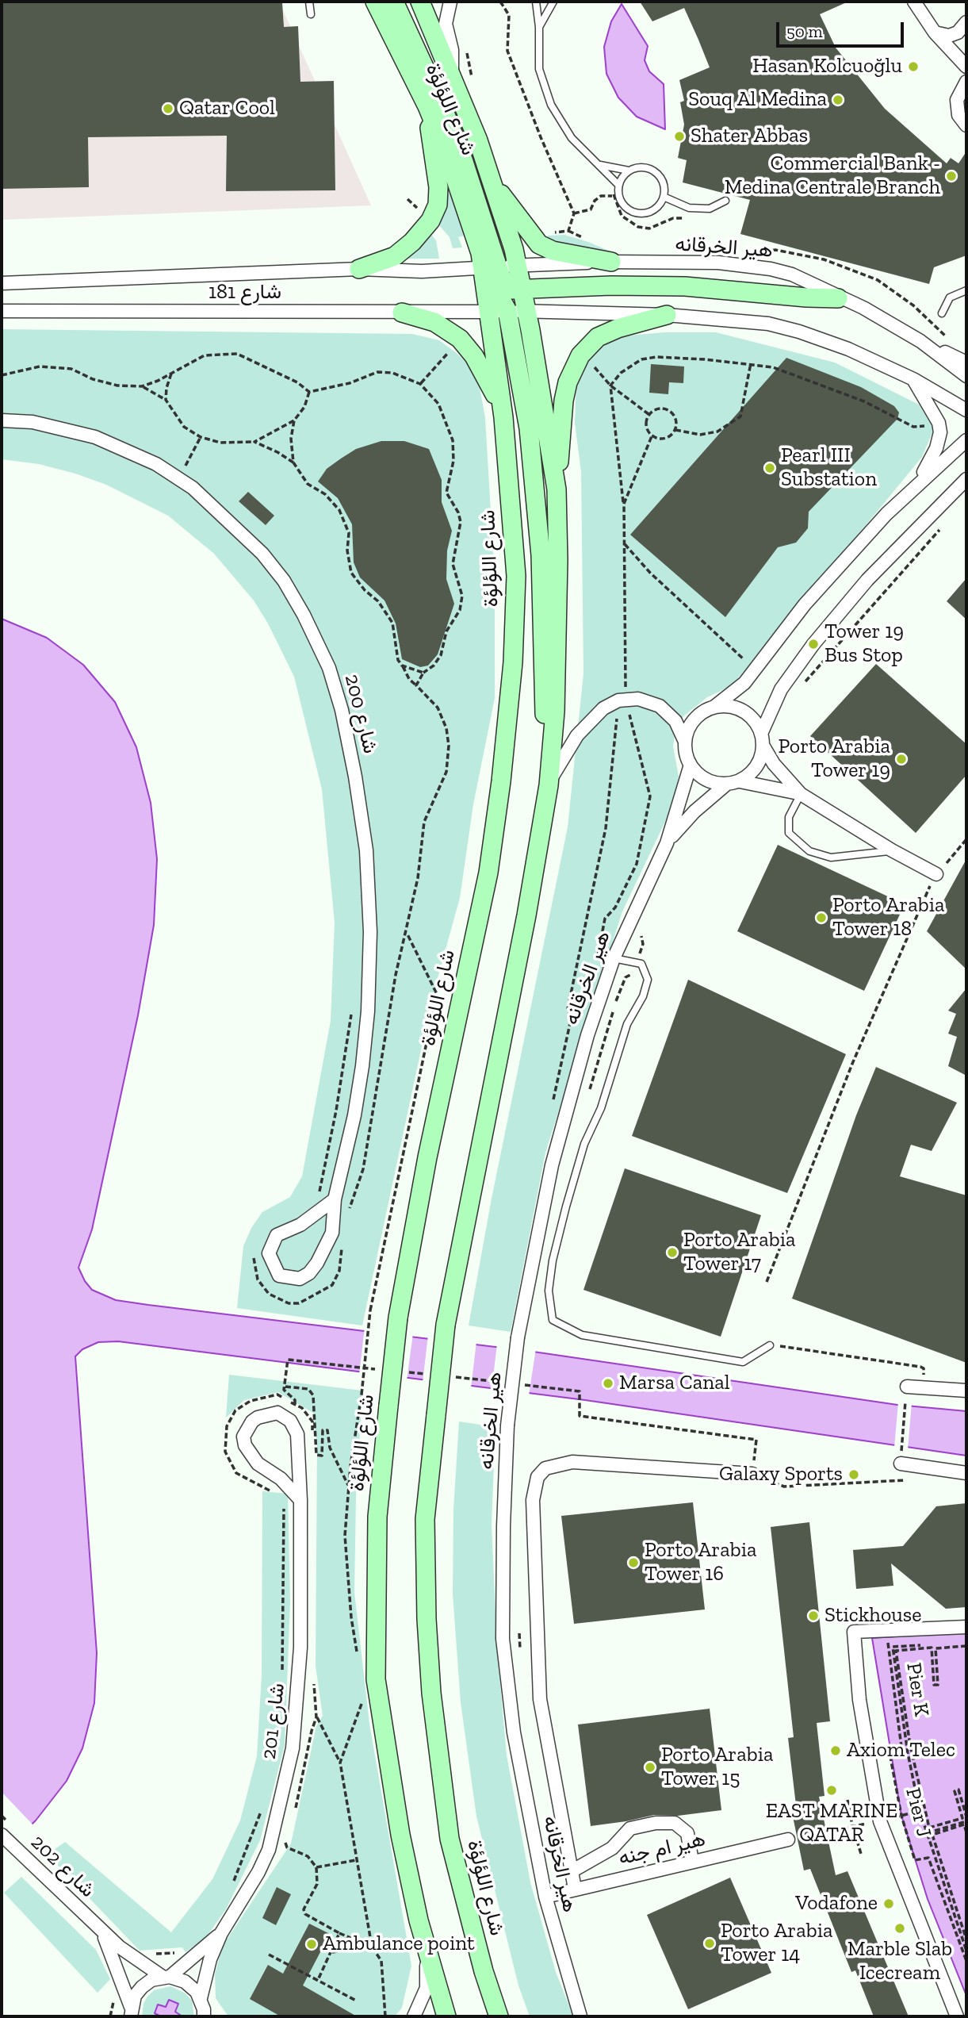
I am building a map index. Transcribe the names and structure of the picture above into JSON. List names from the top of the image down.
{
  "streets": {
    "main road": ["شارع اللؤلؤة"],
    "street": [
      "هير الخرقانه",
      "شارع 181",
      "شارع 200",
      "شارع 201",
      "هير ام جنه",
      "شارع 202"
    ],
    "path": ["Pier K", "Pier J"]
  },
  "crossings": [
    ["شارع اللؤلؤة", "هير الخرقانه"],
    ["شارع اللؤلؤة", "شارع 181"],
    ["هير الخرقانه", "شارع 181"],
    ["هير الخرقانه", "هير ام جنه"],
    ["Pier K", "Pier J"],
    ["شارع 201", "شارع 202"]
  ],
  "places": [
    "Hasan Kolcuoğlu",
    "Souq Al Medina",
    "Qatar Cool",
    "Shater Abbas",
    "Commercial Bank - Medina Centrale Branch",
    "Pearl III Substation",
    "Tower 19 Bus Stop",
    "Porto Arabia Tower 19",
    "Porto Arabia Tower 18",
    "Porto Arabia Tower 17",
    "Marsa Canal",
    "Galaxy Sports",
    "Porto Arabia Tower 16",
    "Stickhouse",
    "Axiom Telec",
    "Porto Arabia Tower 15",
    "EAST MARINE QATAR",
    "Vodafone",
    "Marble Slab Icecream",
    "Porto Arabia Tower 14",
    "Ambulance point"
  ],
  "scale_bar": "50 m"
}
